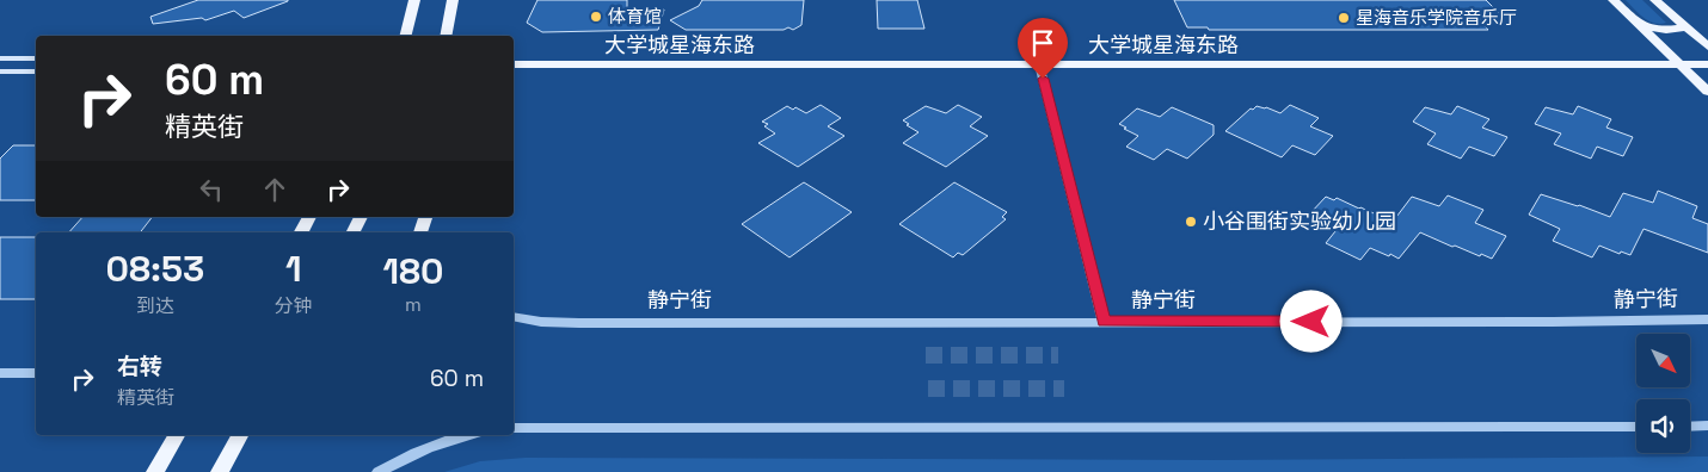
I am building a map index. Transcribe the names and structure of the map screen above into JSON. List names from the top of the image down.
{
  "streets": {
    "main road": ["大学城星海东路"],
    "street": ["静宁街"]
  },
  "places": ["体育馆", "星海音乐学院音乐厅", "小谷围街实验幼儿园"],
  "north": "bottom right",
  "page": {
    "turn": ["60 m", "精英街"],
    "eta": [
      "08:53",
      "到达",
      "1",
      "分钟",
      "180",
      "m"
    ],
    "list": [
      {
        "name": "右转",
        "note": "精英街",
        "value": "60 m"
      }
    ]
  }
}
